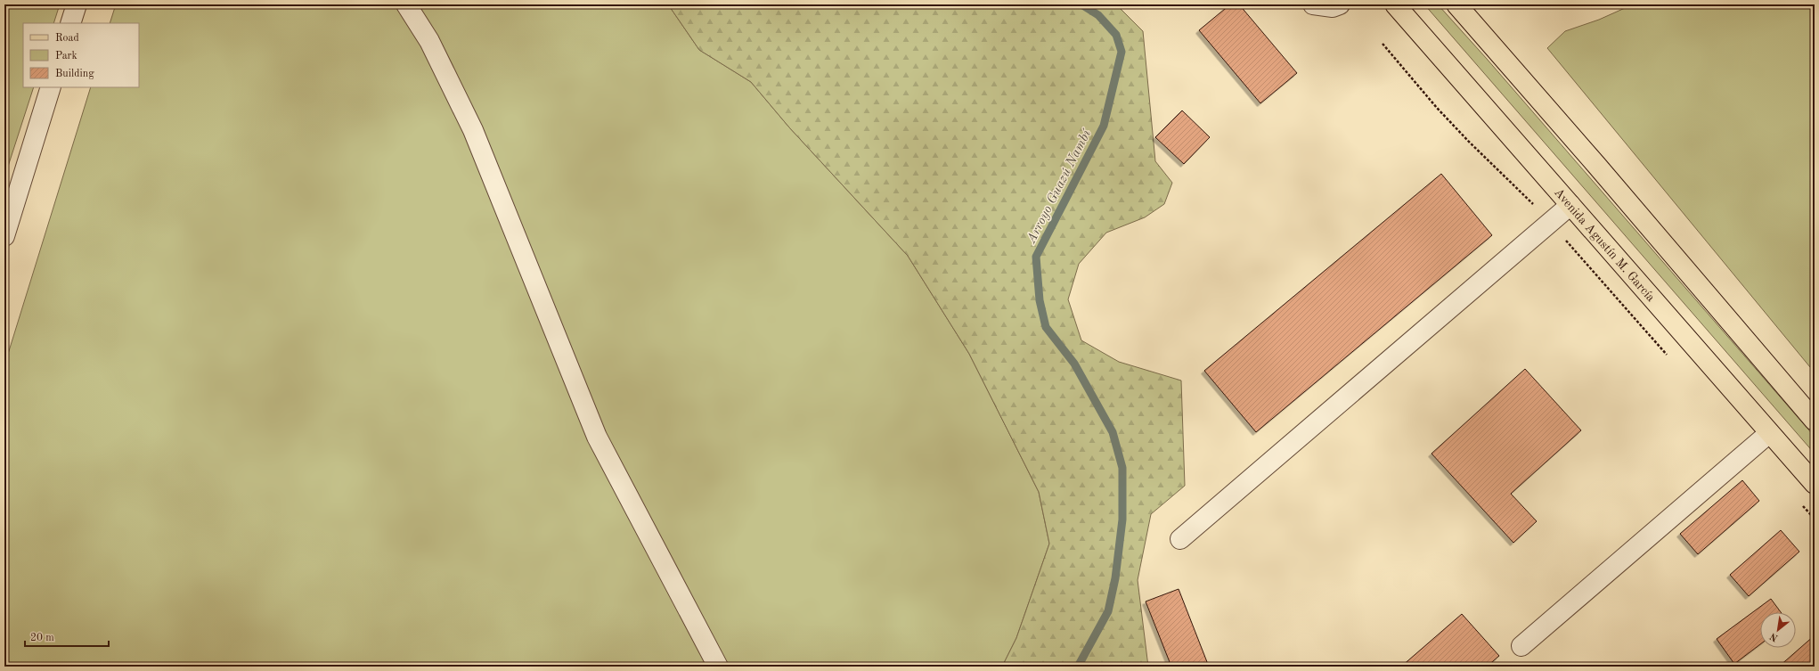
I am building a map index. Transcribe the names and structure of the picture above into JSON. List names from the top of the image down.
{
  "streets": {
    "main road": ["Avenida Agustín M. García"]
  },
  "water": ["Arroyo Guazú Nambí"],
  "legend": ["Road", "Park", "Building"],
  "scale_bar": "20 m",
  "north": "bottom left"
}
